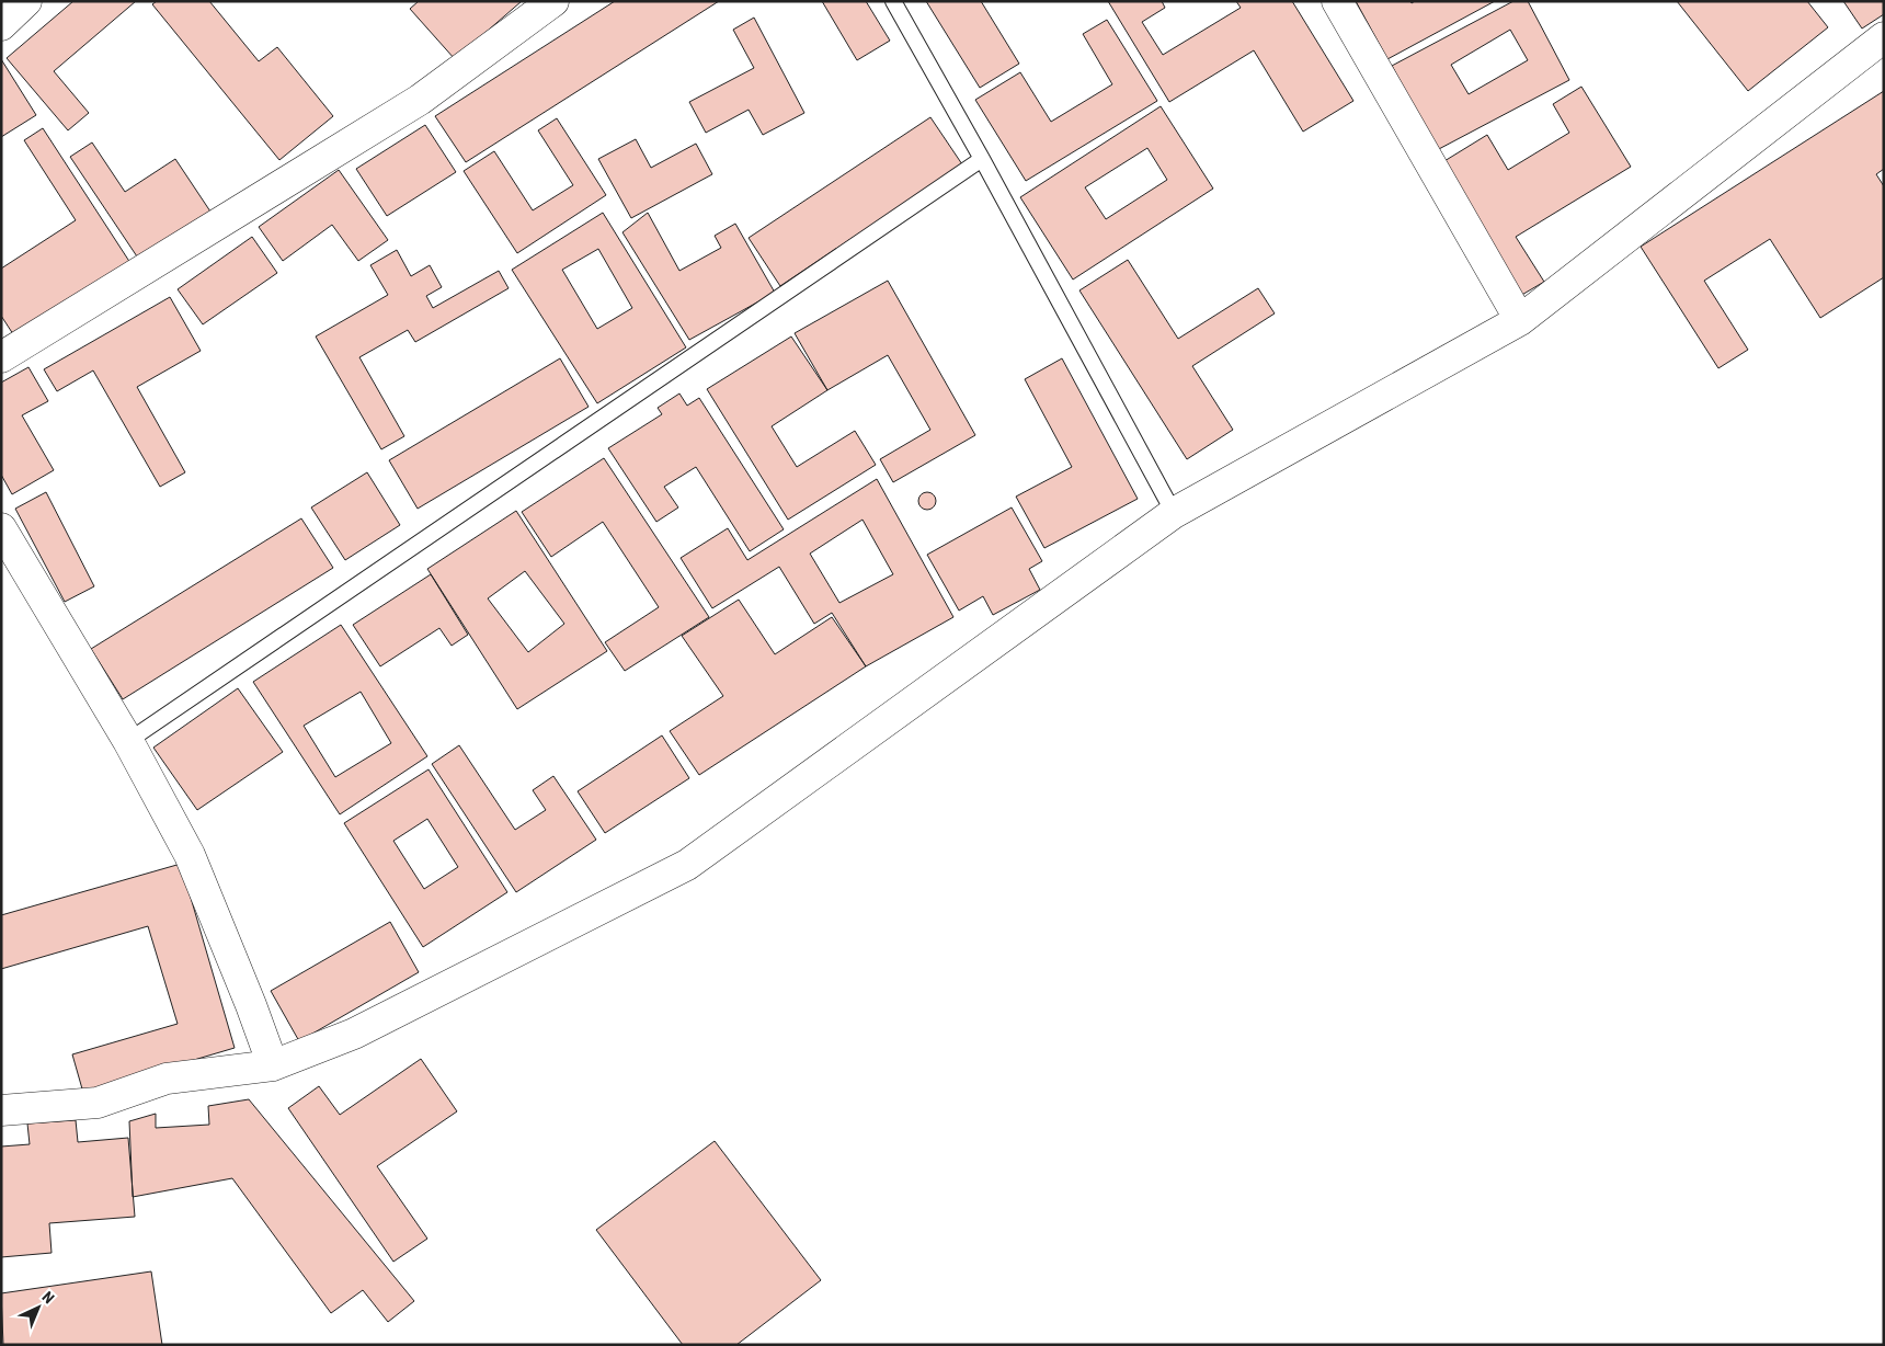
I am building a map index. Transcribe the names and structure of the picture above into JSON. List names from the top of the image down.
{
  "north": "top right"
}
